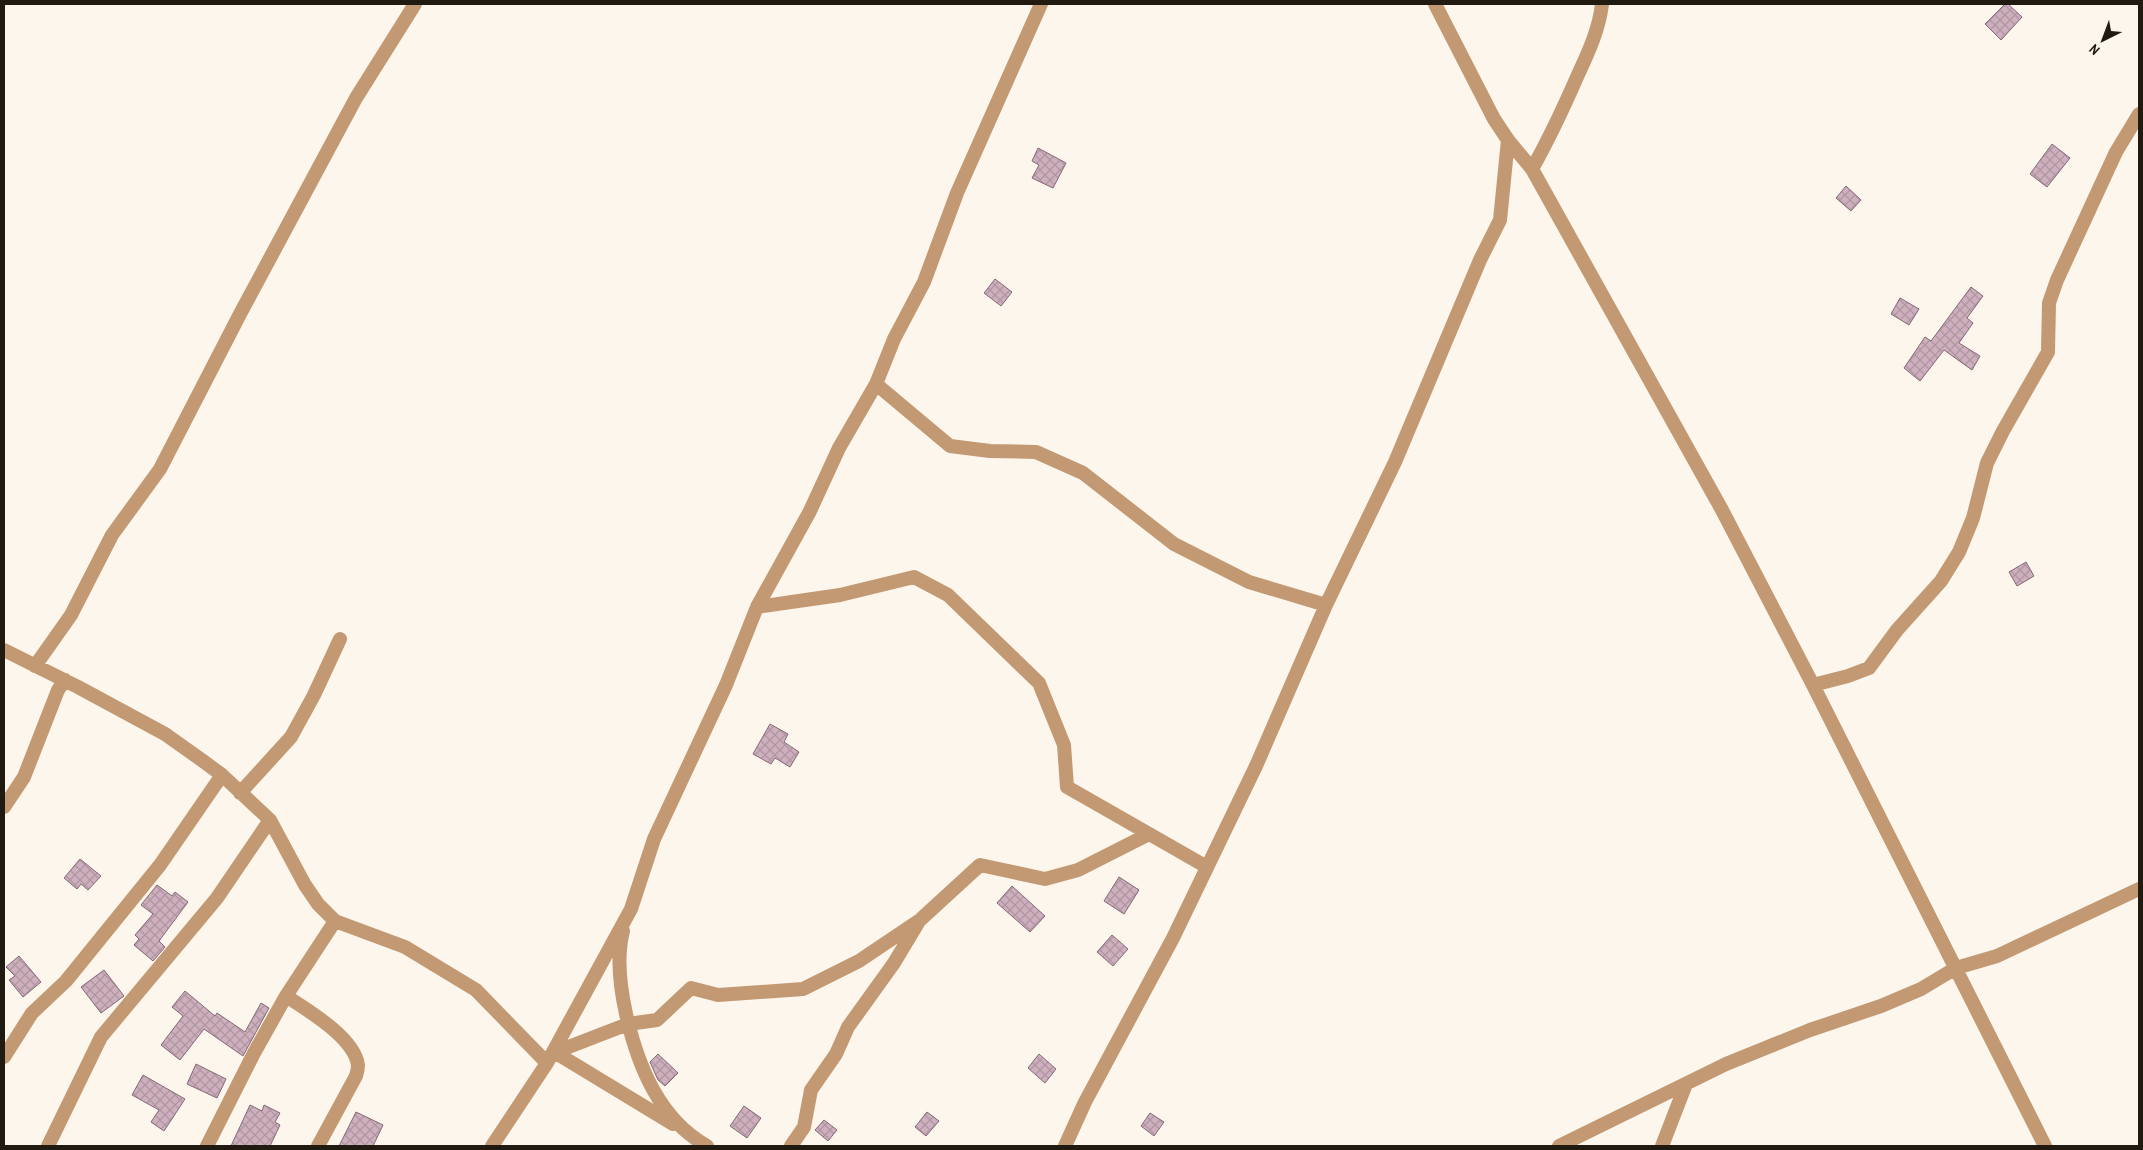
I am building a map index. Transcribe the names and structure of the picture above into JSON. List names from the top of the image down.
{
  "north": "bottom left"
}
